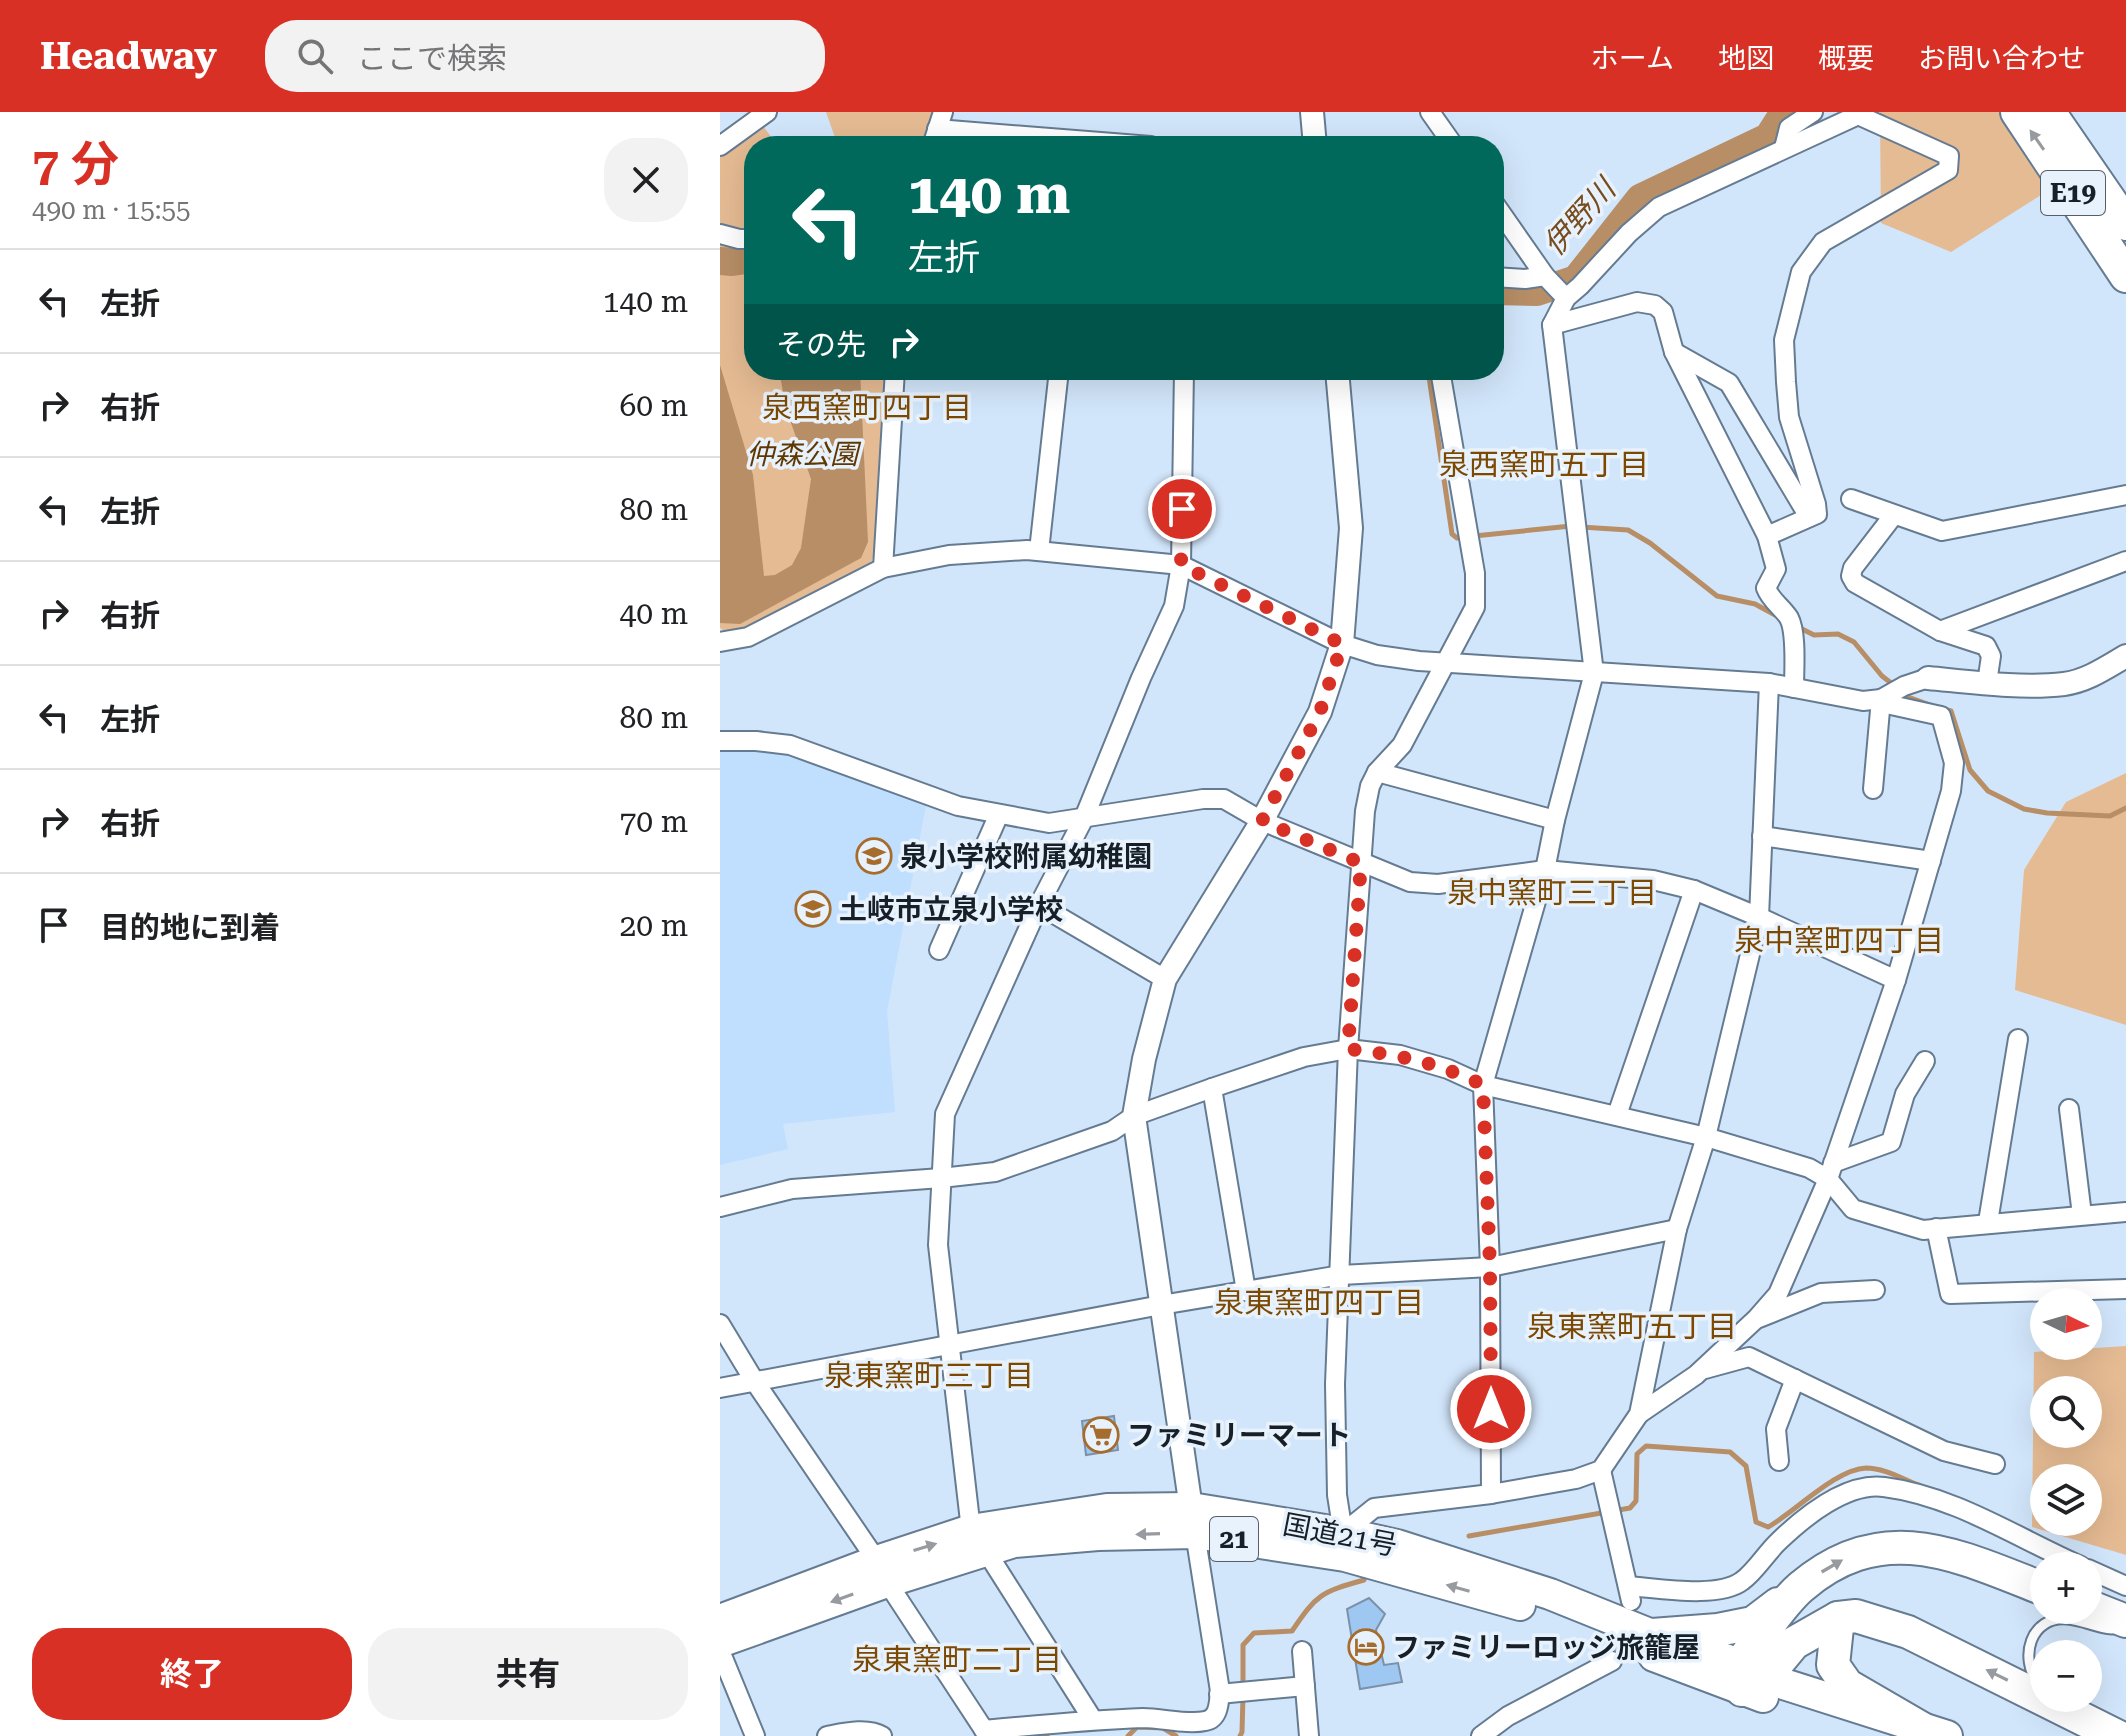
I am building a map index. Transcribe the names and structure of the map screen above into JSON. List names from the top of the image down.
{
  "streets": {
    "highway": ["E19", "国道21号", "21"]
  },
  "districts": [
    "泉西窯町四丁目",
    "泉西窯町五丁目",
    "泉中窯町三丁目",
    "泉中窯町四丁目",
    "泉東窯町四丁目",
    "泉東窯町五丁目",
    "泉東窯町三丁目",
    "泉東窯町二丁目"
  ],
  "water": ["伊野川"],
  "parks": ["仲森公園"],
  "places": {
    "school or university": ["泉小学校附属幼稚園", "土岐市立泉小学校"],
    "supermarket": ["ファミリーマート"],
    "hotel": ["ファミリーロッジ旅籠屋"]
  },
  "north": "right",
  "page": {
    "header": "Headway",
    "search": "ここで検索",
    "nav": [
      "ホーム",
      "地図",
      "概要",
      "お問い合わせ"
    ],
    "heading": ["7 分", "490 m · 15:55"],
    "turn": ["140 m", "左折"],
    "list": [
      {
        "name": "左折",
        "value": "140 m"
      },
      {
        "name": "右折",
        "value": "60 m"
      },
      {
        "name": "左折",
        "value": "80 m"
      },
      {
        "name": "右折",
        "value": "40 m"
      },
      {
        "name": "左折",
        "value": "80 m"
      },
      {
        "name": "右折",
        "value": "70 m"
      },
      {
        "name": "目的地に到着",
        "value": "20 m"
      }
    ],
    "then": "その先",
    "map_buttons": ["+", "−"],
    "buttons": ["終了", "共有"]
  }
}
